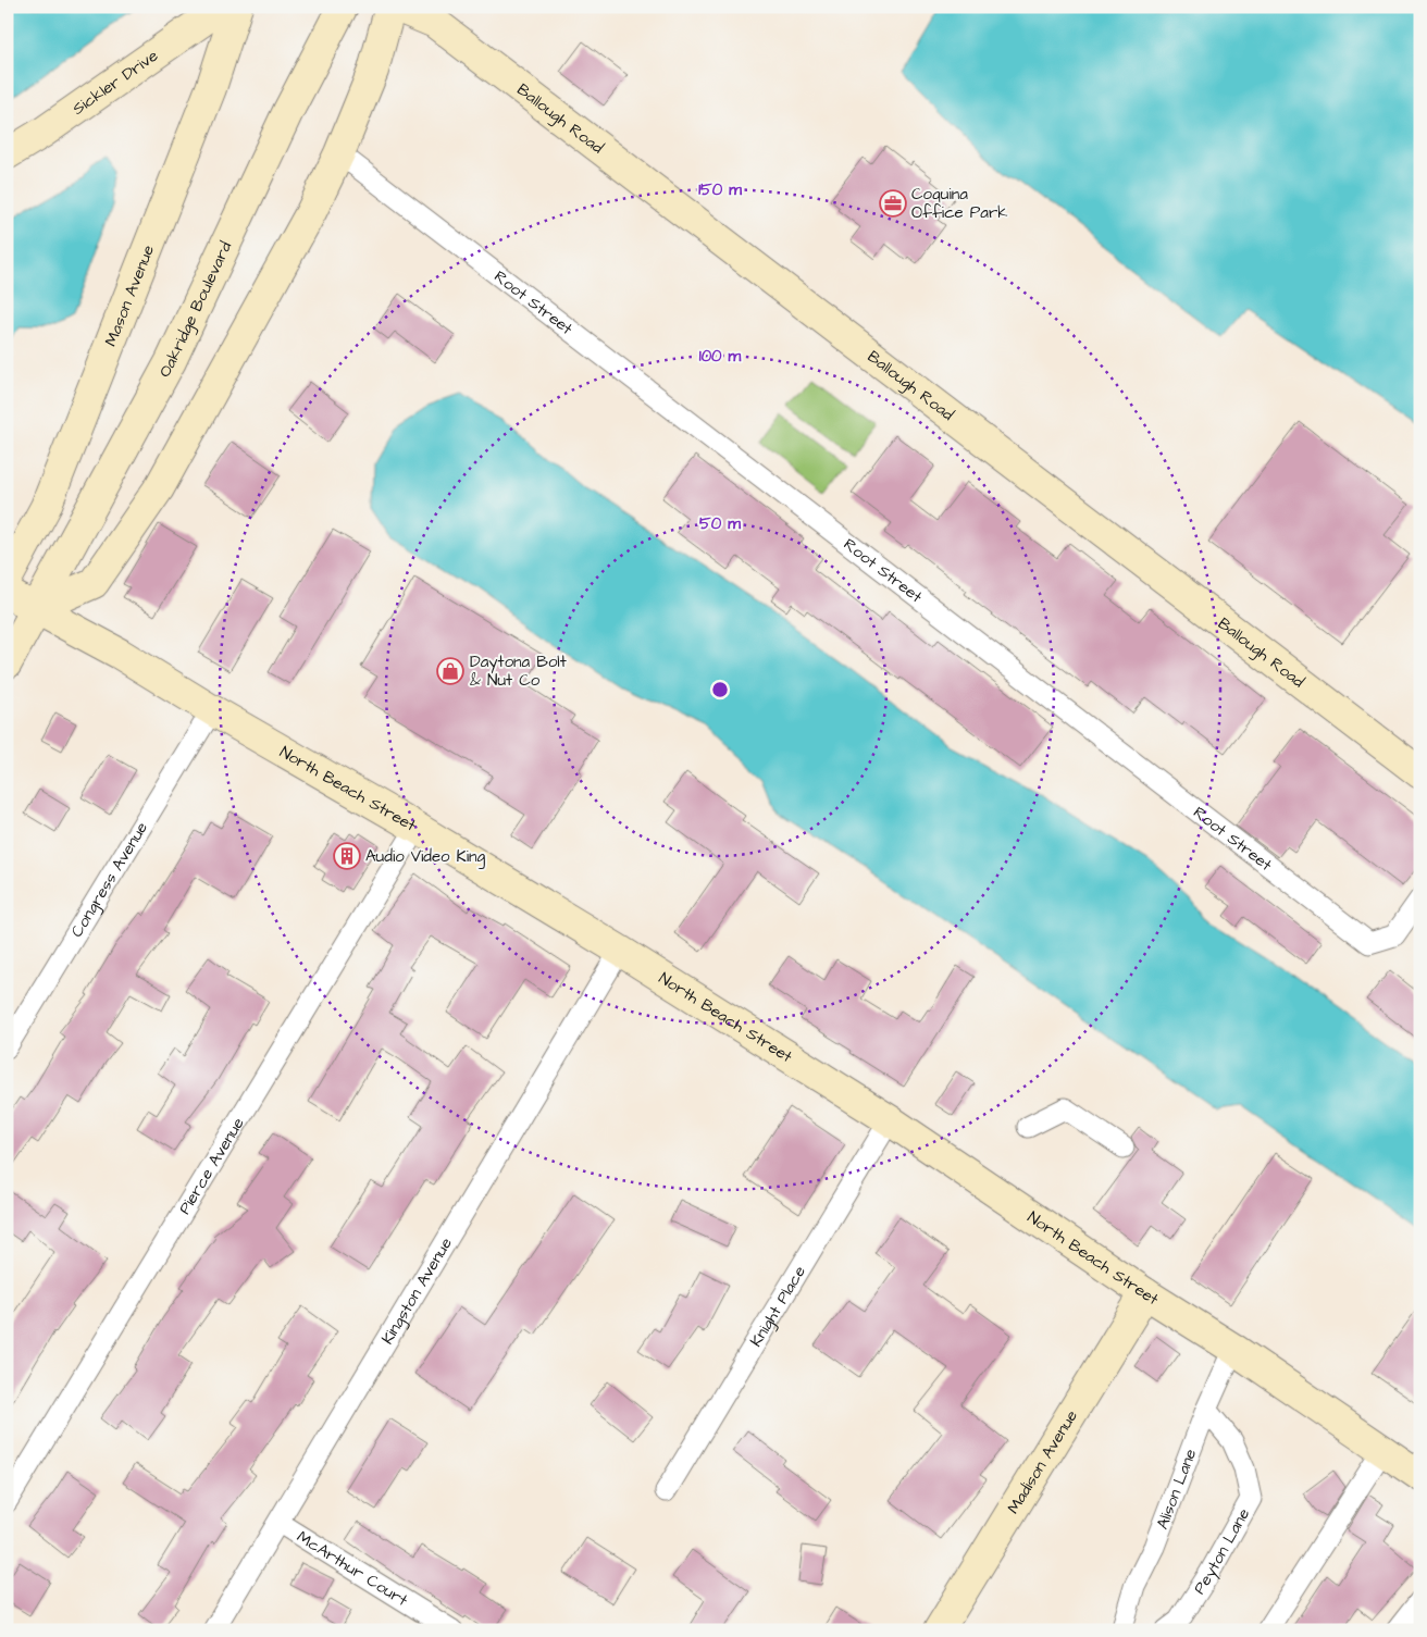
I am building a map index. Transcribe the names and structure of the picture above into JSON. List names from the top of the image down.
{
  "streets": {
    "street": [
      "Sickler Drive",
      "Ballough Road",
      "Mason Avenue",
      "Root Street",
      "Oakridge Boulevard",
      "North Beach Street",
      "Congress Avenue",
      "Pierce Avenue",
      "Kingston Avenue",
      "Knight Place",
      "Madison Avenue",
      "Alison Lane",
      "Peyton Lane",
      "McArthur Court"
    ]
  },
  "crossings": [
    ["Oakridge Boulevard", "North Beach Street"],
    ["North Beach Street", "Congress Avenue"],
    ["North Beach Street", "Pierce Avenue"],
    ["North Beach Street", "Kingston Avenue"],
    ["North Beach Street", "Knight Place"],
    ["North Beach Street", "Madison Avenue"],
    ["North Beach Street", "Alison Lane"],
    ["Kingston Avenue", "McArthur Court"],
    ["Alison Lane", "Peyton Lane"]
  ],
  "places": {
    "office": ["Coquina Office Park"],
    "shop": ["Daytona Bolt & Nut Co"],
    "building": ["Audio Video King"]
  },
  "rings": ["150 m", "100 m", "50 m"]
}
